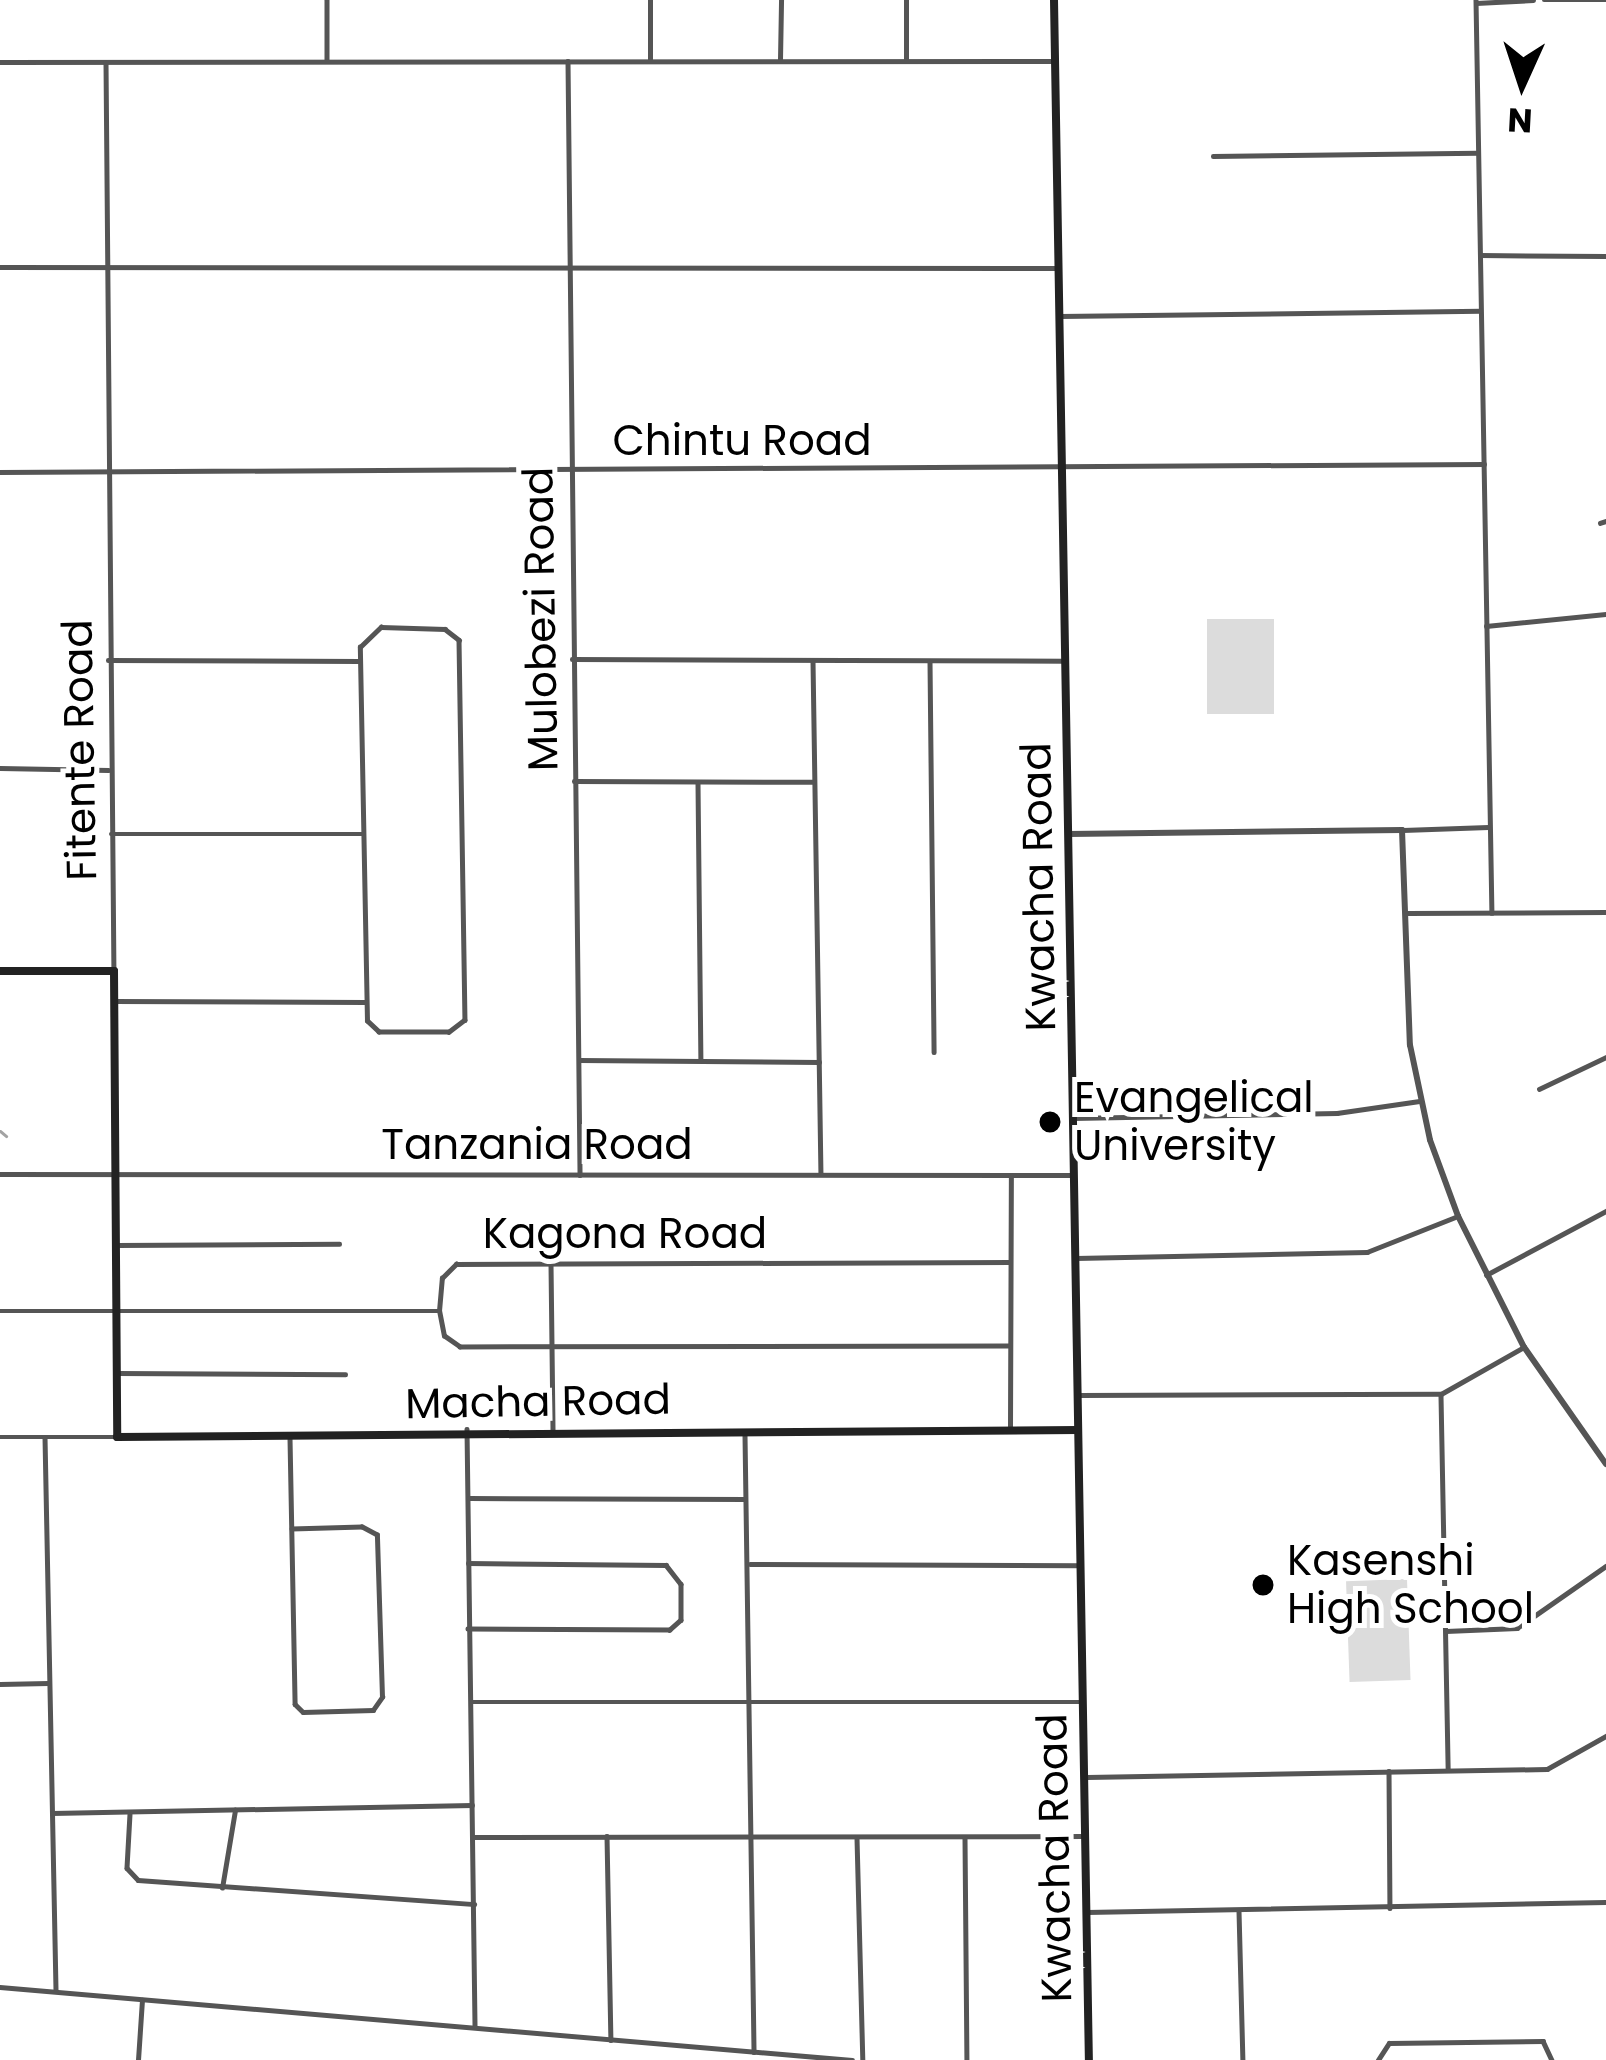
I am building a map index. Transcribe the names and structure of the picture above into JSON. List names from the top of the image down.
{
  "streets": {
    "main road": ["Fitente Road", "Kwacha Road", "Macha Road"],
    "street": [
      "Chintu Road",
      "Mulobezi Road",
      "Tanzania Road",
      "Kagona Road"
    ]
  },
  "crossings": [
    ["Chintu Road", "Mulobezi Road"],
    ["Chintu Road", "Fitente Road"],
    ["Chintu Road", "Kwacha Road"],
    ["Mulobezi Road", "Tanzania Road"],
    ["Fitente Road", "Tanzania Road"],
    ["Fitente Road", "Macha Road"],
    ["Kwacha Road", "Tanzania Road"],
    ["Kwacha Road", "Macha Road"]
  ],
  "places": ["Evangelical University", "Kasenshi High School"],
  "north": "bottom"
}
